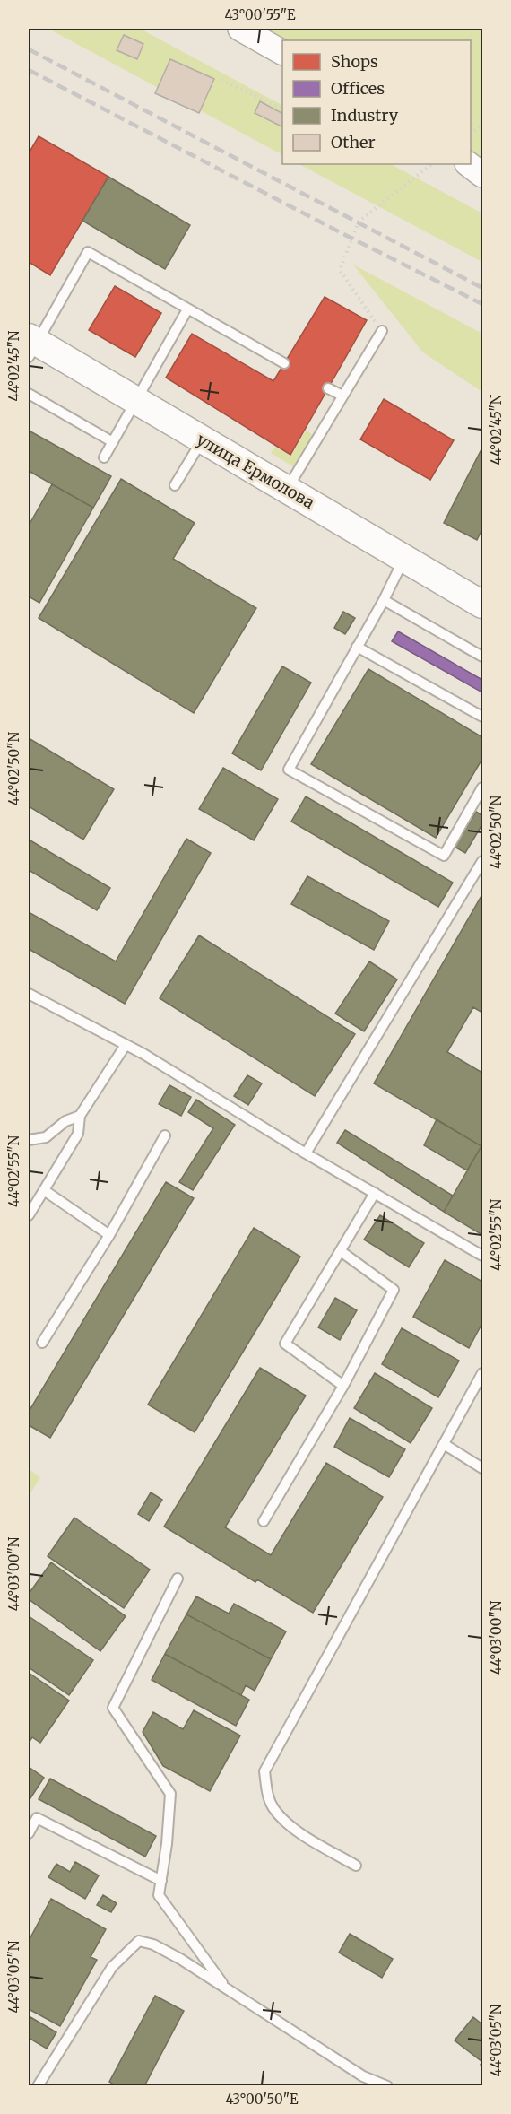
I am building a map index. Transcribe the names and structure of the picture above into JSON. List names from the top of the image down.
{
  "streets": {
    "main road": ["улица Ермолова"]
  },
  "legend": [
    "Shops",
    "Offices",
    "Industry",
    "Other"
  ],
  "coordinates": [
    "43°00'55\"E",
    "44°02'45\"N",
    "44°02'50\"N",
    "44°02'55\"N",
    "44°03'00\"N",
    "44°03'05\"N",
    "43°00'50\"E"
  ]
}
